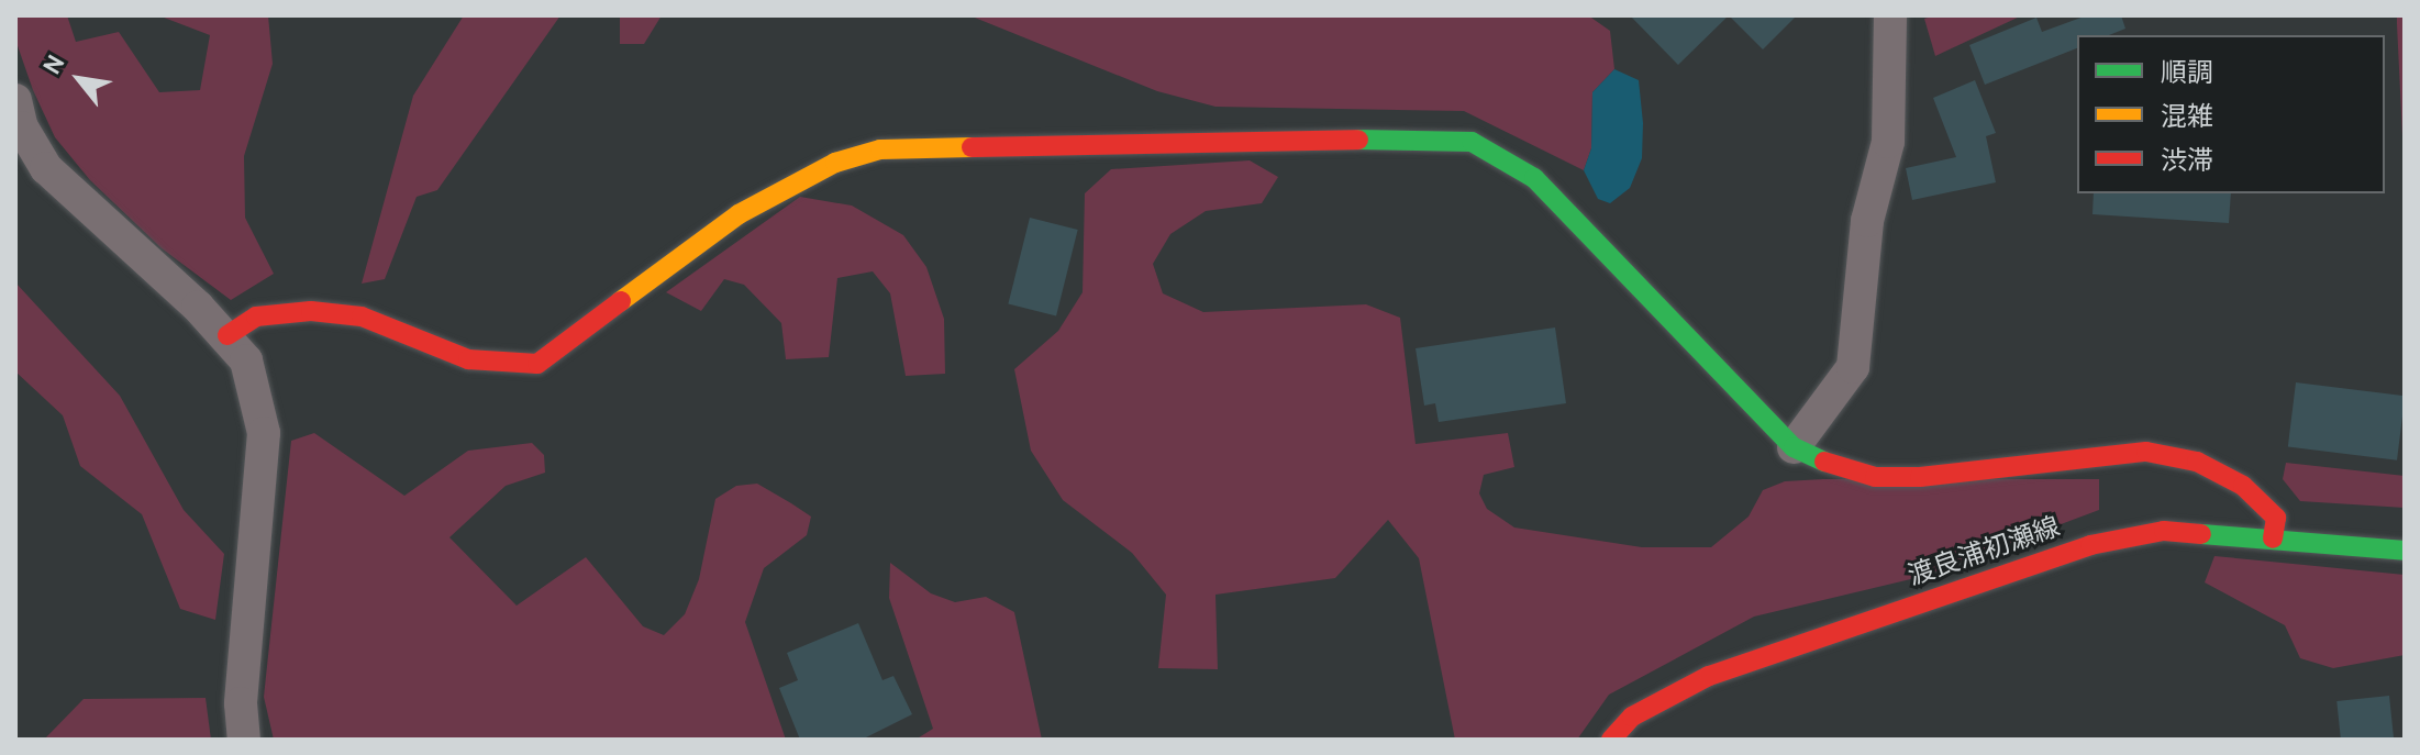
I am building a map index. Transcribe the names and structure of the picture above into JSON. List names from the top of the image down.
{
  "streets": {
    "street": ["渡良浦初瀬線"]
  },
  "legend": ["順調", "混雑", "渋滞"],
  "north": "top left"
}
